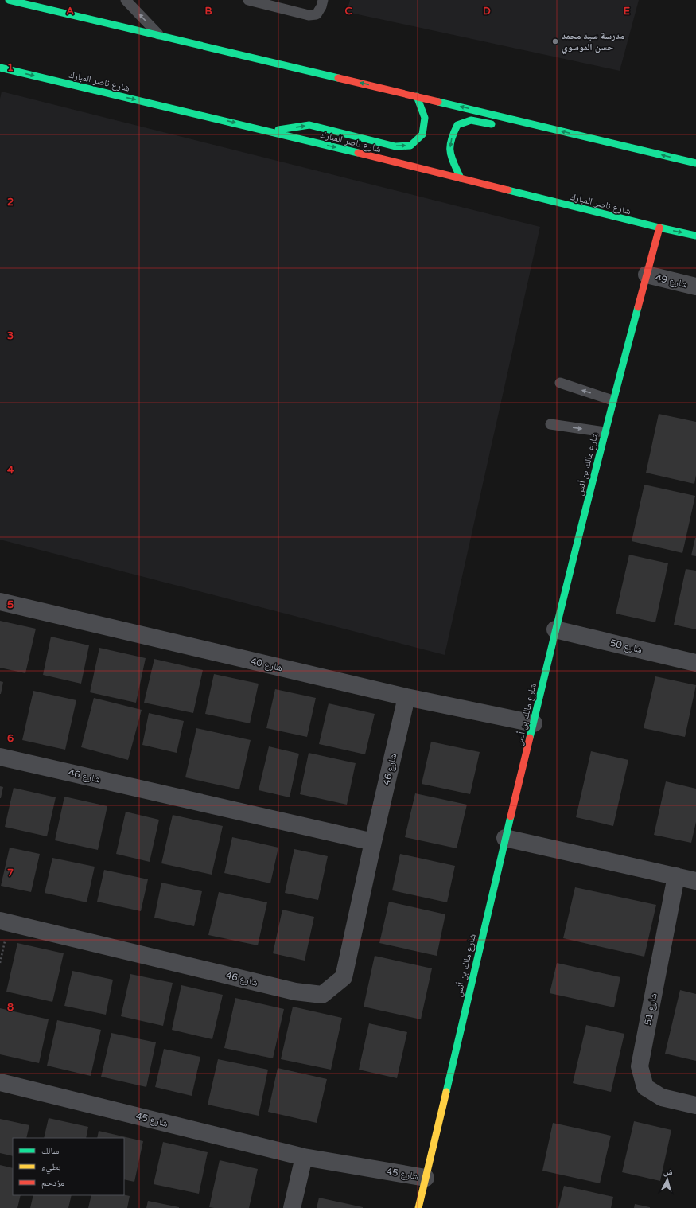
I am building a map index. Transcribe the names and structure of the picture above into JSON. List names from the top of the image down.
{
  "streets": {
    "street": [
      "شارع ناصر المبارك",
      "شارع 49",
      "شارع مالك بن أنس",
      "شارع 50",
      "شارع 40",
      "شارع 46",
      "شارع 51",
      "شارع 45"
    ]
  },
  "crossings": [
    ["شارع ناصر المبارك", "شارع مالك بن أنس"],
    ["شارع 49", "شارع مالك بن أنس"],
    ["شارع مالك بن أنس", "شارع 50"],
    ["شارع مالك بن أنس", "شارع 40"],
    ["شارع مالك بن أنس", "شارع 45"],
    ["شارع 40", "شارع 46"]
  ],
  "one_way": ["شارع ناصر المبارك"],
  "places": ["مدرسة سيد محمد حسن الموسوي"],
  "legend": ["سالك", "بطيء", "مزدحم"],
  "north": "top",
  "grid": {
    "columns": [
      "A",
      "B",
      "C",
      "D",
      "E"
    ],
    "rows": [
      "1",
      "2",
      "3",
      "4",
      "5",
      "6",
      "7",
      "8"
    ]
  }
}
